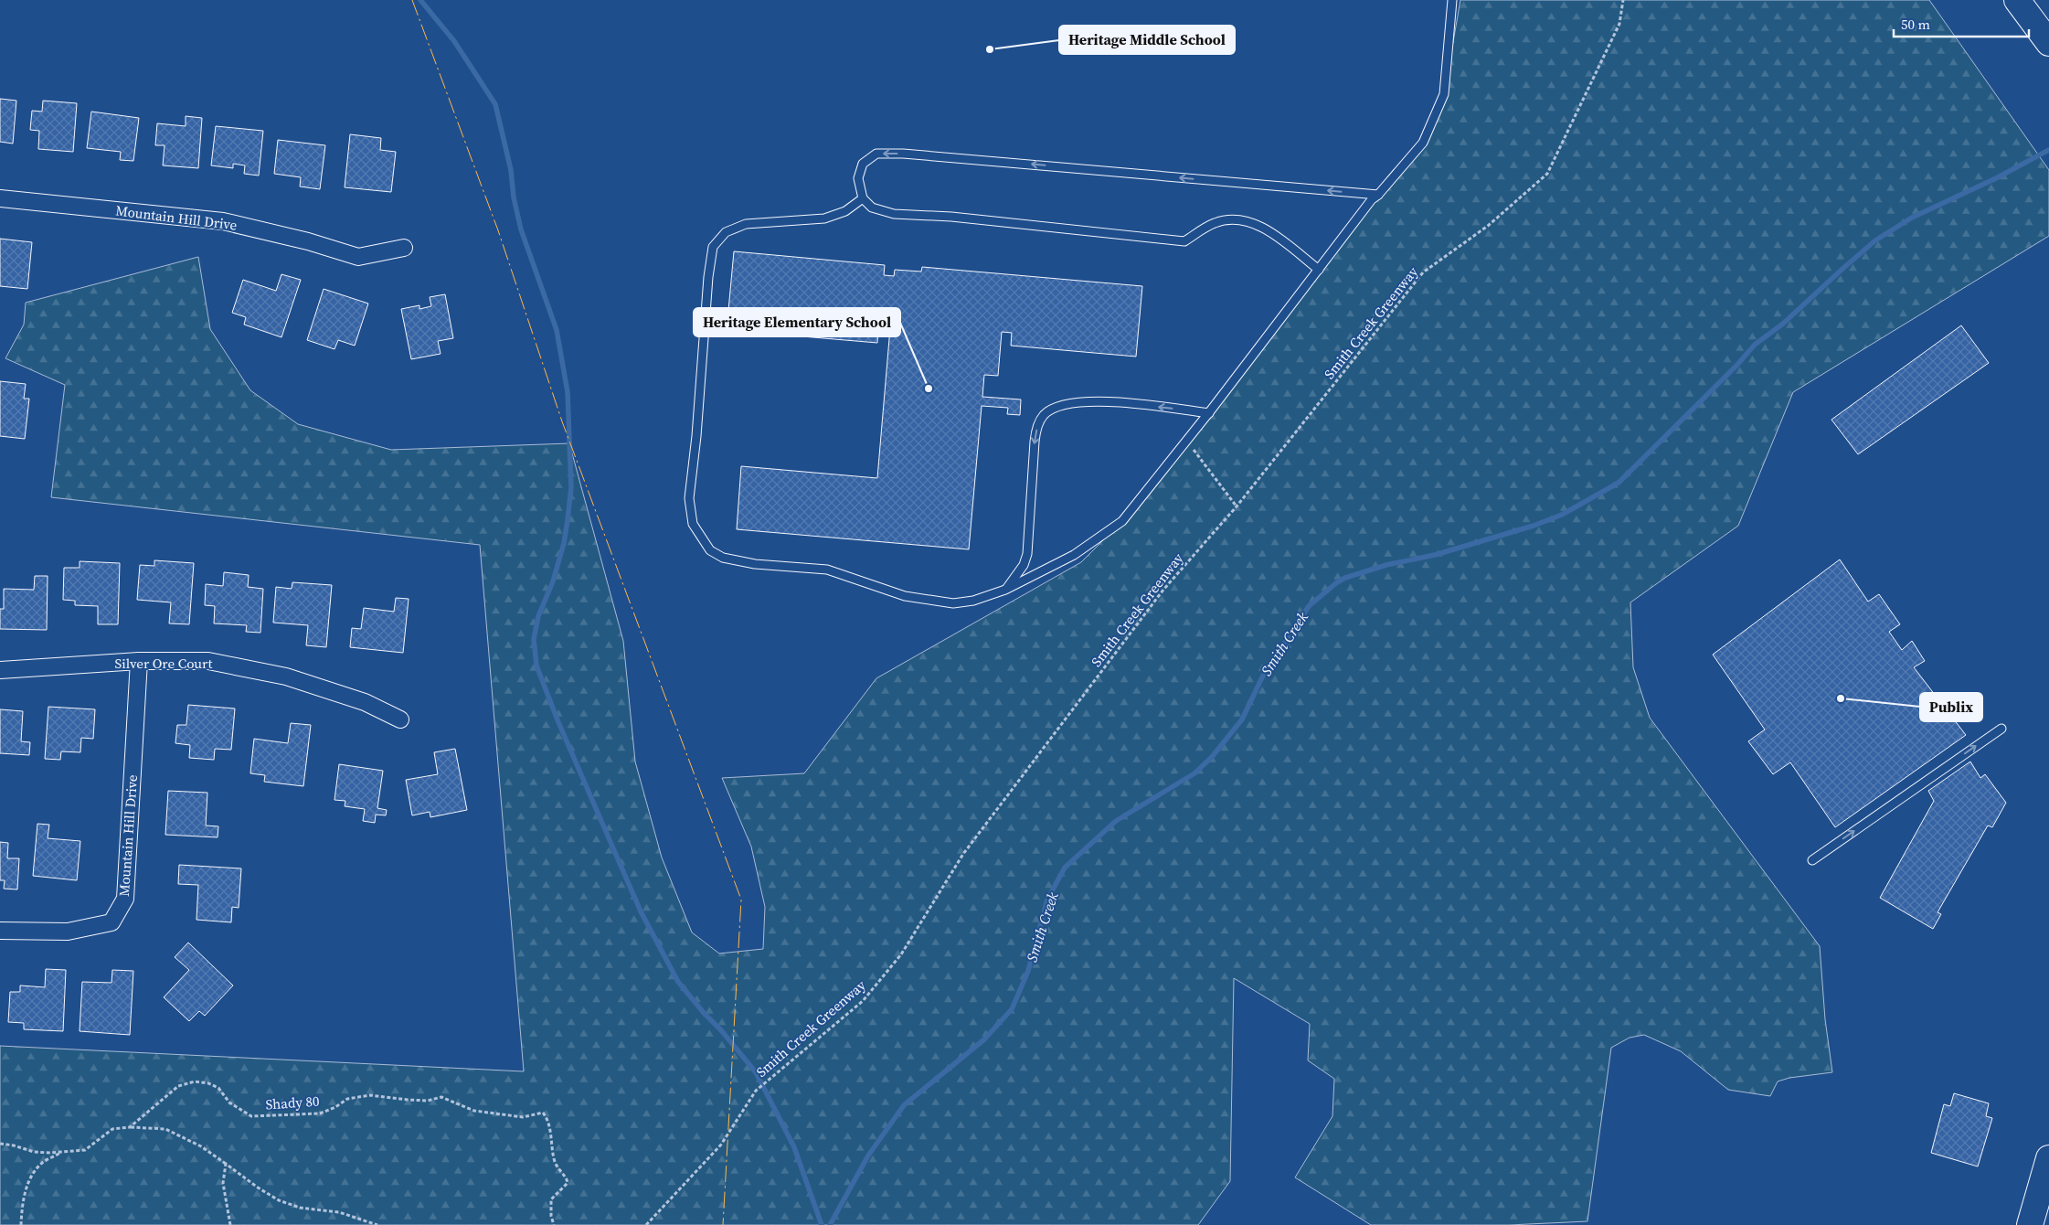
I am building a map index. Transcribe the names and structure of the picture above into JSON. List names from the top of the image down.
{
  "streets": {
    "street": ["Mountain Hill Drive", "Silver Ore Court"],
    "path": ["Smith Creek Greenway", "Shady 80"]
  },
  "crossings": [
    ["Mountain Hill Drive", "Silver Ore Court"]
  ],
  "water": ["Smith Creek"],
  "places": ["Heritage Middle School", "Heritage Elementary School", "Publix"],
  "scale_bar": "50 m"
}
